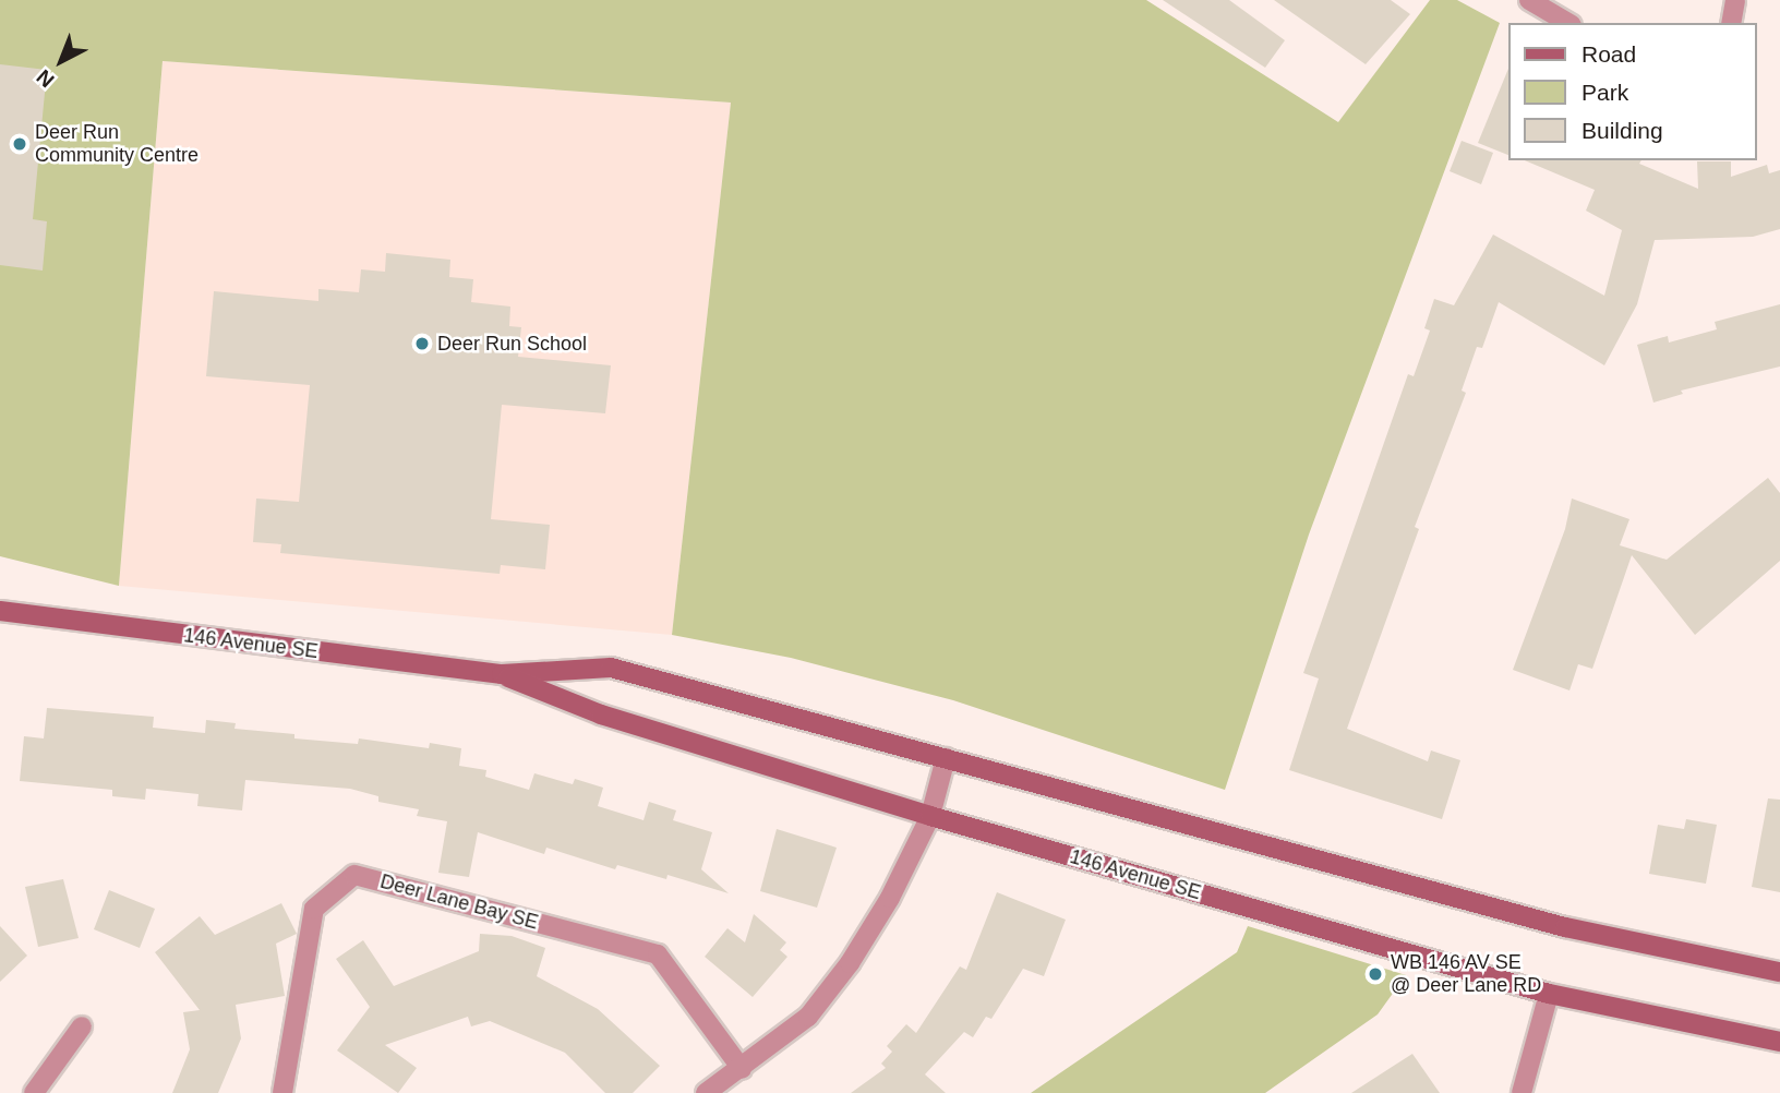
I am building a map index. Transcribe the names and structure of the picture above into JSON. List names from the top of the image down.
{
  "streets": {
    "street": ["146 Avenue SE", "Deer Lane Bay SE"]
  },
  "places": ["Deer Run Community Centre", "Deer Run School", "WB 146 AV SE @ Deer Lane RD"],
  "legend": ["Road", "Park", "Building"],
  "north": "bottom left"
}
